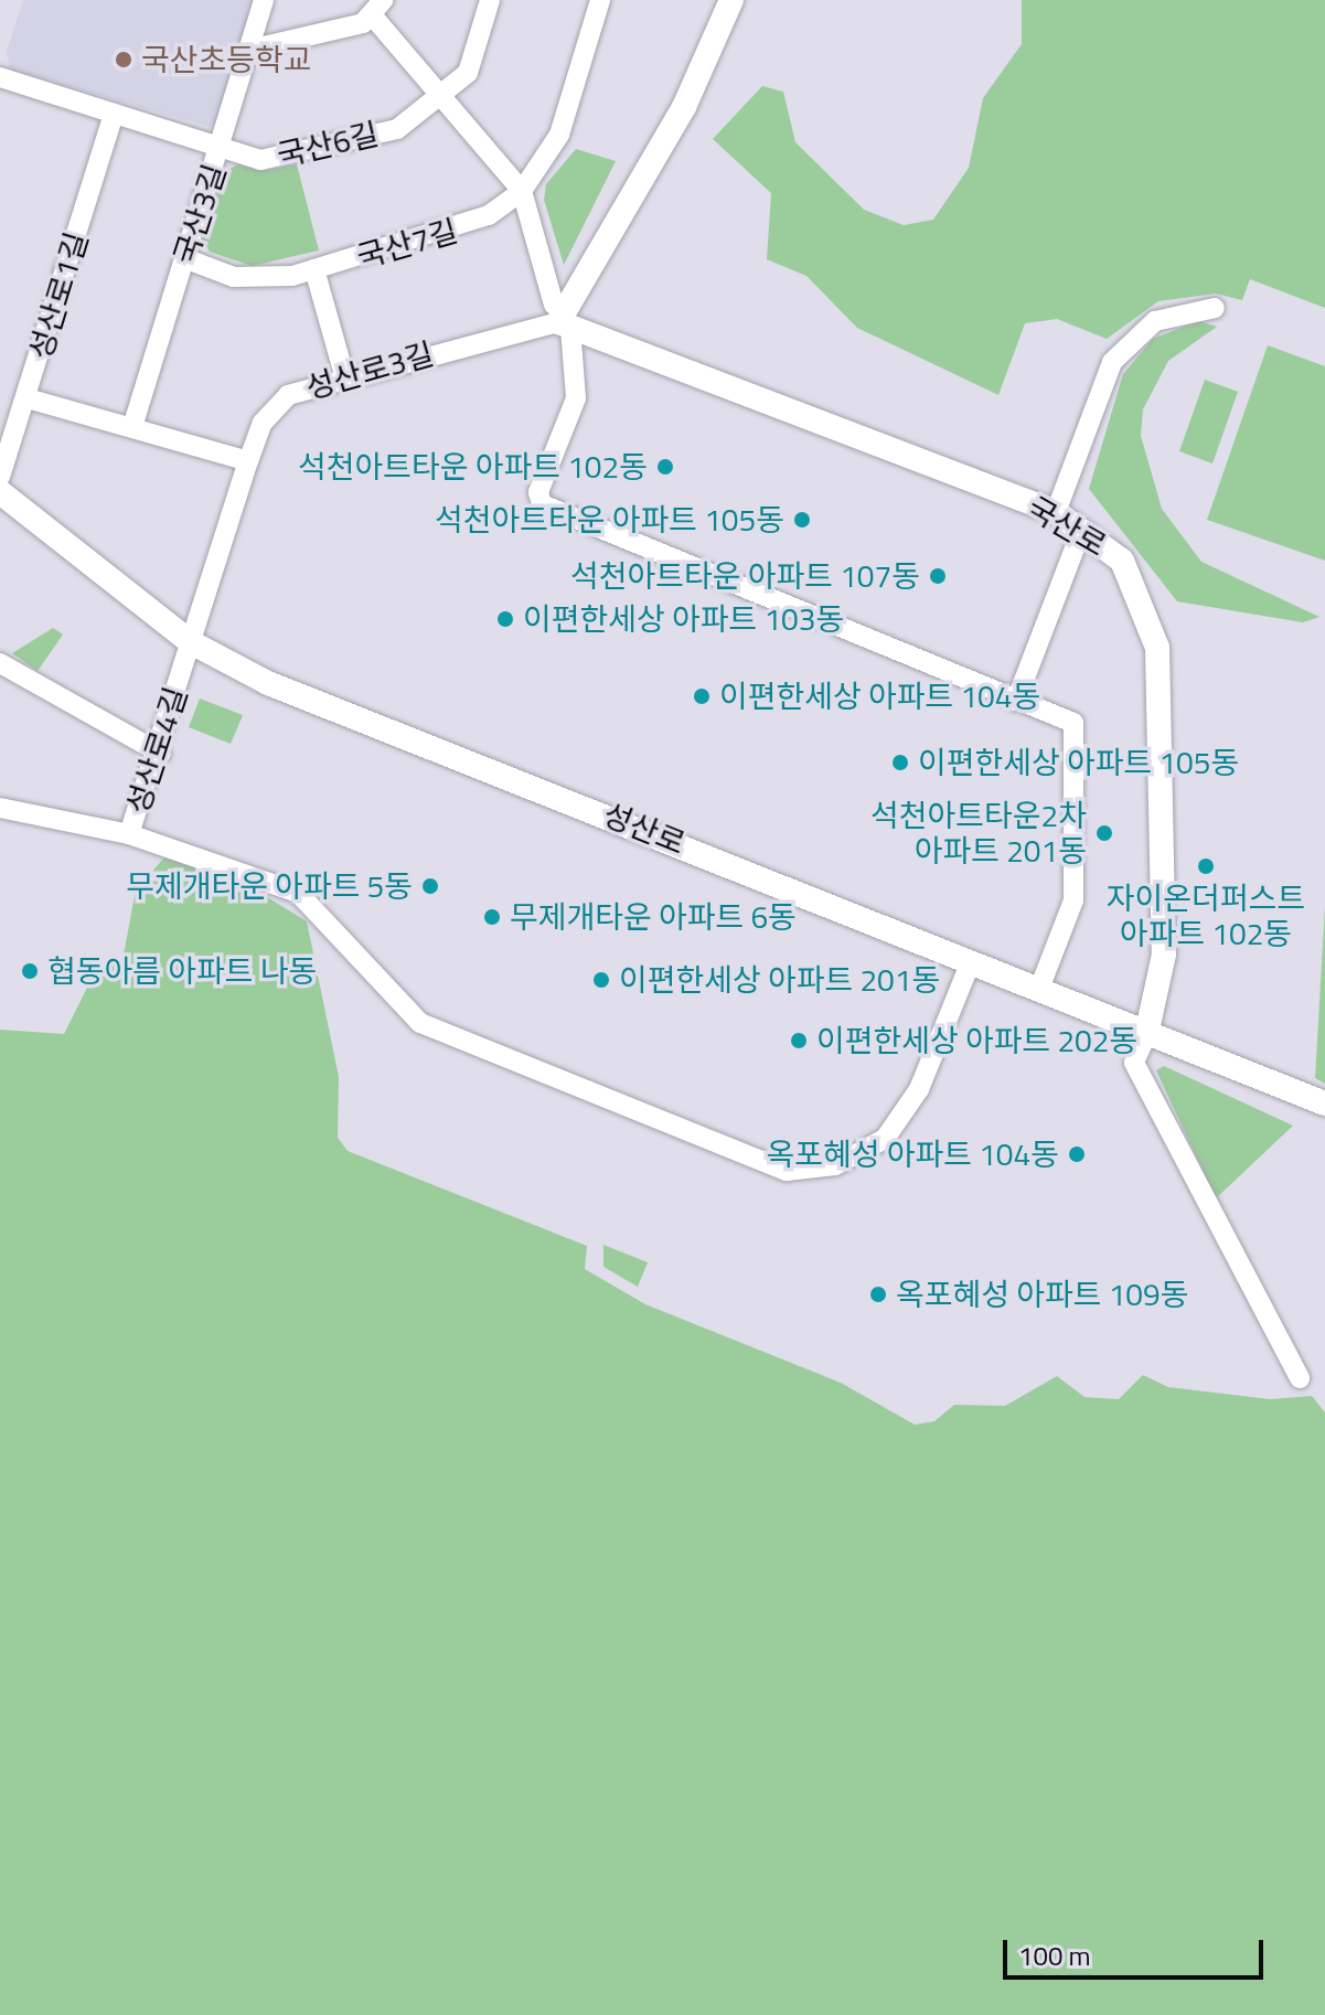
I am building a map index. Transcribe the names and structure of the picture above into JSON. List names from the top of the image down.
{
  "streets": {
    "street": [
      "국산6길",
      "국산3길",
      "국산7길",
      "성산로1길",
      "성산로3길",
      "국산로",
      "성산로4길",
      "성산로"
    ]
  },
  "crossings": [
    ["국산6길", "국산3길"],
    ["국산6길", "성산로1길"],
    ["국산3길", "국산7길"],
    ["성산로3길", "국산로"],
    ["성산로3길", "성산로4길"],
    ["성산로3길", "성산로"],
    ["국산로", "성산로"],
    ["성산로4길", "성산로"]
  ],
  "places": [
    "국산초등학교",
    "석천아트타운 아파트 102동",
    "석천아트타운 아파트 105동",
    "석천아트타운 아파트 107동",
    "이편한세상 아파트 103동",
    "이편한세상 아파트 104동",
    "이편한세상 아파트 105동",
    "석천아트타운2차 아파트 201동",
    "자이온더퍼스트 아파트 102동",
    "무제개타운 아파트 5동",
    "무제개타운 아파트 6동",
    "협동아름 아파트 나동",
    "이편한세상 아파트 201동",
    "이편한세상 아파트 202동",
    "옥포혜성 아파트 104동",
    "옥포혜성 아파트 109동"
  ],
  "scale_bar": "100 m"
}
